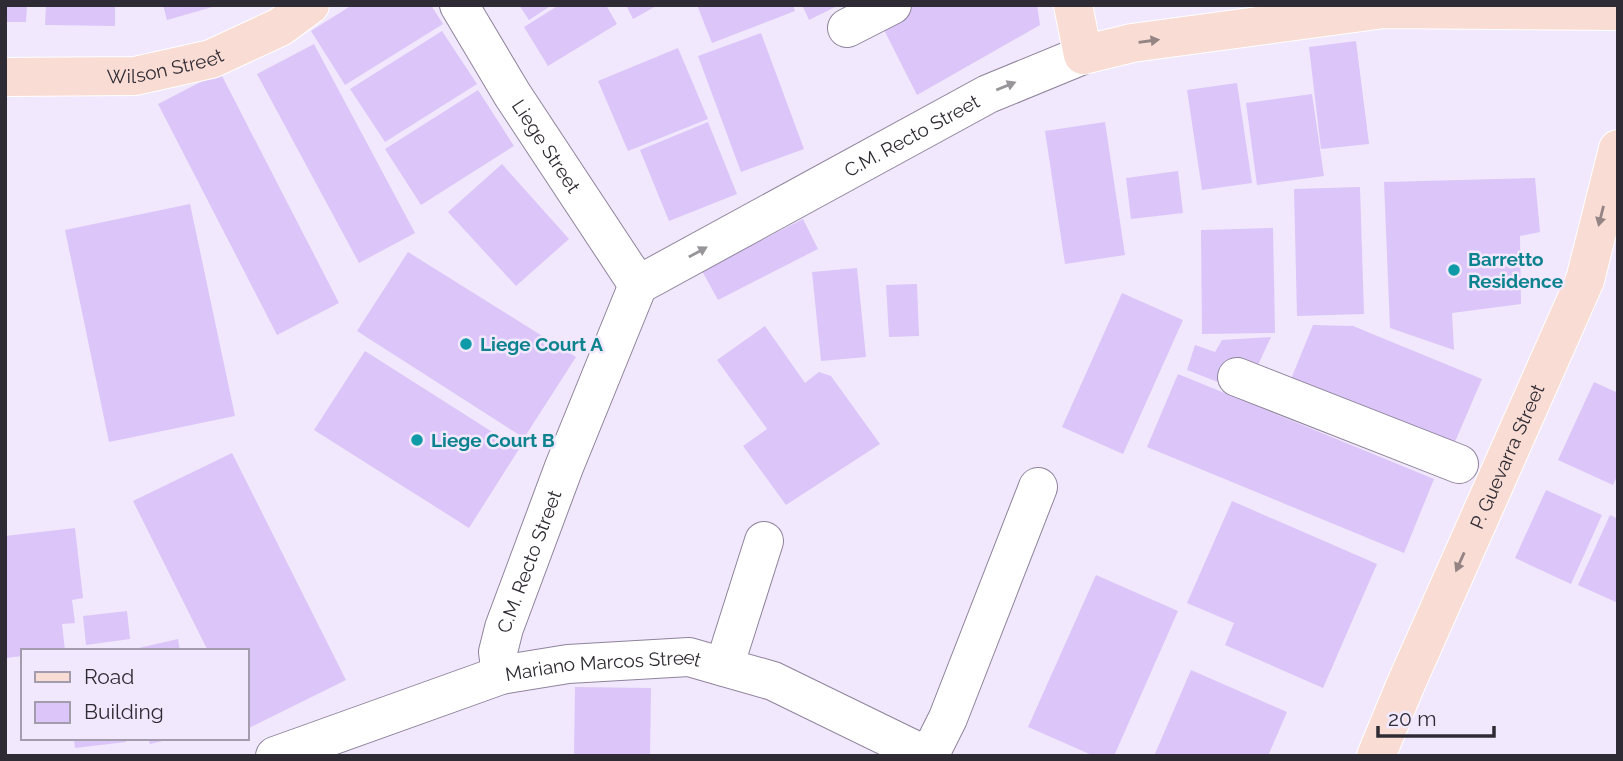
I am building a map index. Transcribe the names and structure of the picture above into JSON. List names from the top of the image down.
{
  "streets": {
    "main road": ["Wilson Street", "C.M. Recto Street", "P. Guevarra Street"],
    "street": ["Liege Street", "Mariano Marcos Street"]
  },
  "crossings": [
    ["C.M. Recto Street", "Liege Street"],
    ["C.M. Recto Street", "Mariano Marcos Street"]
  ],
  "one_way": ["C.M. Recto Street", "P. Guevarra Street"],
  "places": ["Barretto Residence", "Liege Court A", "Liege Court B"],
  "legend": ["Road", "Building"],
  "scale_bar": "20 m"
}
